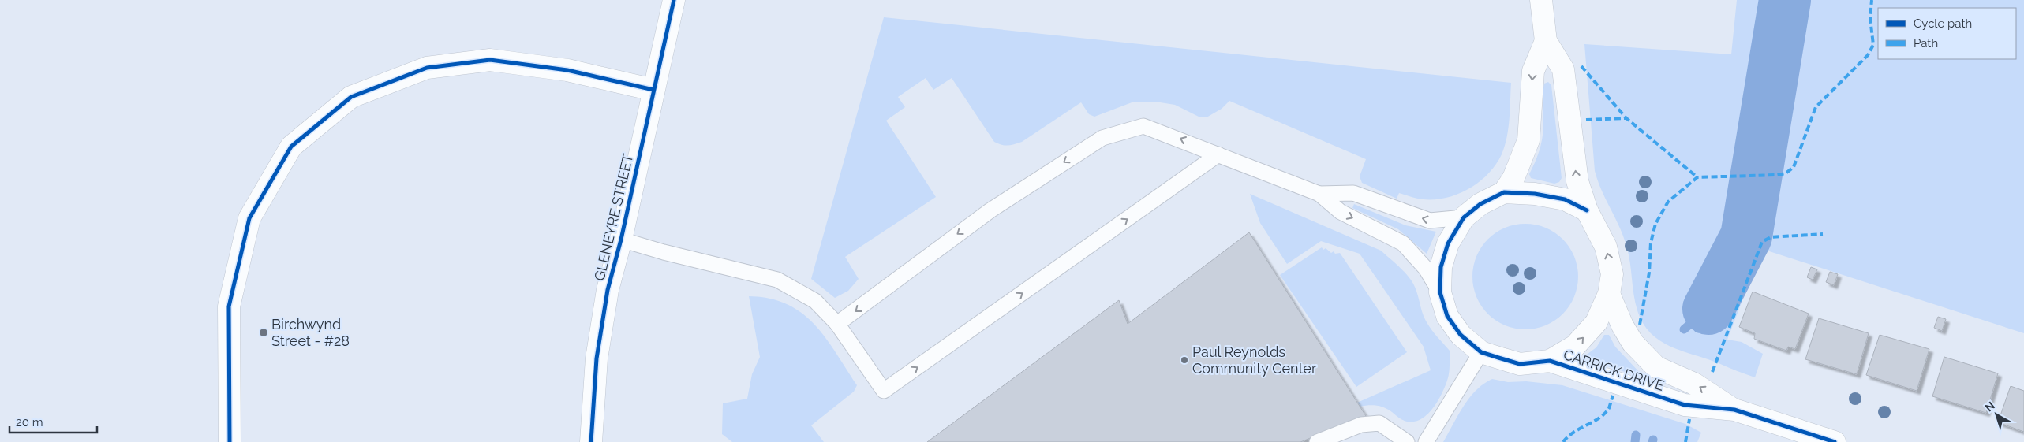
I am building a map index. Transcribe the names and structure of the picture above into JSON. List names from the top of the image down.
{
  "streets": {
    "street": ["GLENEYRE STREET", "CARRICK DRIVE"]
  },
  "places": {
    "transit": ["Birchwynd Street - #28"],
    "other": ["Paul Reynolds Community Center"]
  },
  "legend": ["Cycle path", "Path"],
  "scale_bar": "20 m",
  "north": "top left"
}
